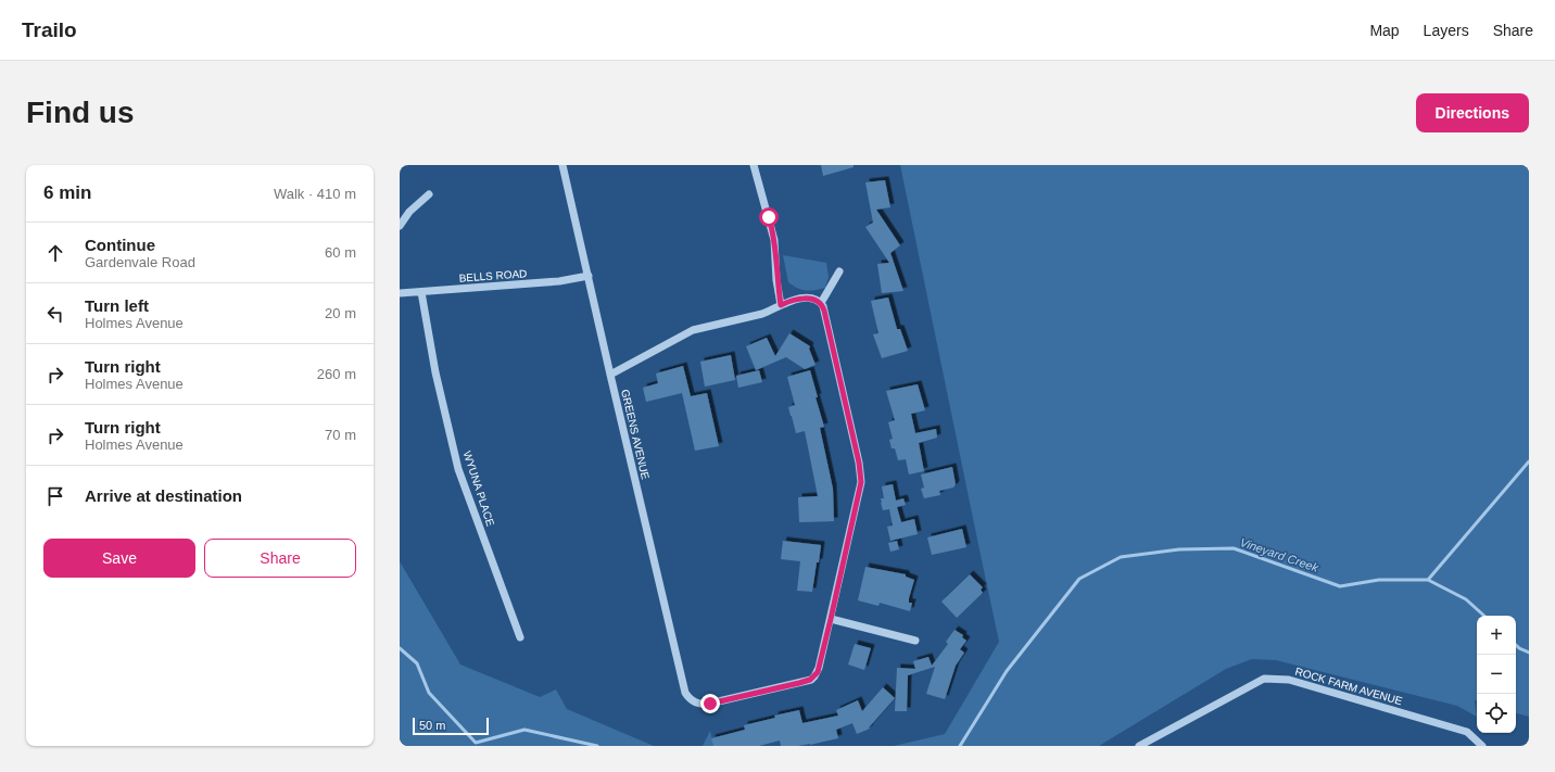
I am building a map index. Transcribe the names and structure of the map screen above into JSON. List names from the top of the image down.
{
  "streets": {
    "street": [
      "BELLS ROAD",
      "GREENS AVENUE",
      "WYUNA PLACE",
      "ROCK FARM AVENUE"
    ]
  },
  "crossings": [
    ["BELLS ROAD", "GREENS AVENUE"],
    ["BELLS ROAD", "WYUNA PLACE"]
  ],
  "water": ["Vineyard Creek"],
  "scale_bar": "50 m",
  "page": {
    "header": "Trailo",
    "nav": ["Map", "Layers", "Share"],
    "buttons": [
      "Directions",
      ["Save", "Share"]
    ],
    "title": "Find us",
    "heading": ["6 min", "Walk · 410 m"],
    "list": [
      ["Continue", "Gardenvale Road", "60 m"],
      ["Turn left", "Holmes Avenue", "20 m"],
      ["Turn right", "Holmes Avenue", "260 m"],
      ["Turn right", "Holmes Avenue", "70 m"],
      "Arrive at destination"
    ],
    "map_buttons": ["+", "−"],
    "scale": "50 m"
  }
}
